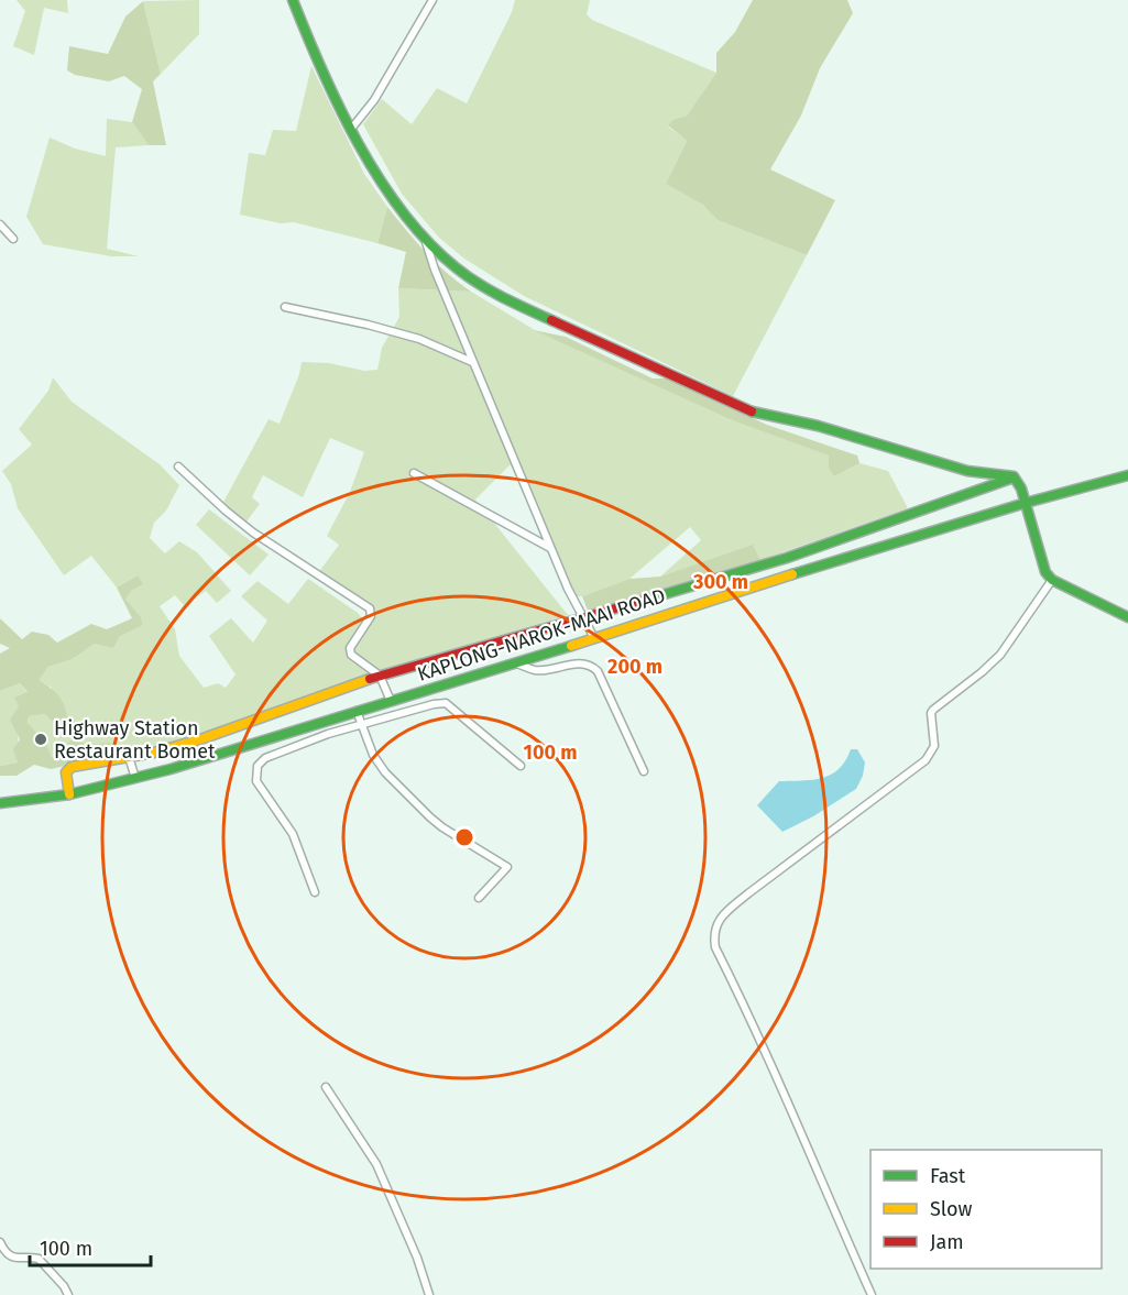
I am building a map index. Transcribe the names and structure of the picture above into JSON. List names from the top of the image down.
{
  "streets": {
    "main road": ["KAPLONG-NAROK-MAAI ROAD"]
  },
  "places": ["Highway Station Restaurant Bomet"],
  "legend": ["Fast", "Slow", "Jam"],
  "scale_bar": "100 m",
  "rings": ["300 m", "200 m", "100 m"]
}
